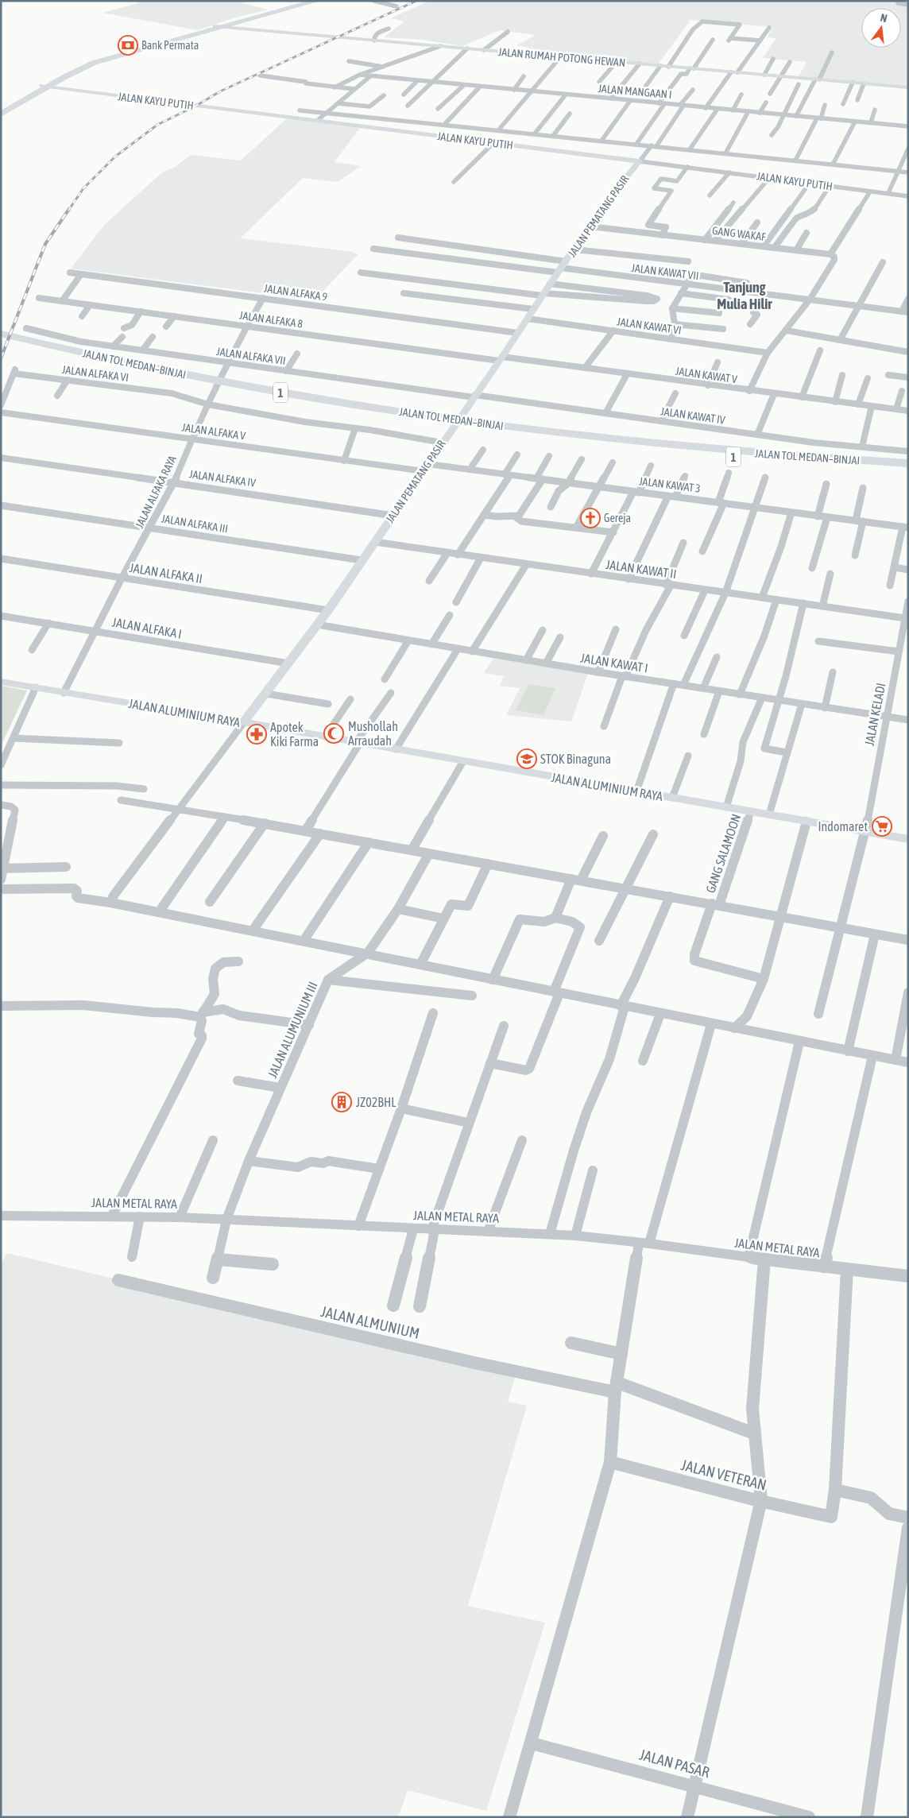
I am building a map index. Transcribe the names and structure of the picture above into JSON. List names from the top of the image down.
{
  "streets": {
    "highway": ["JALAN TOL MEDAN–BINJAI", "1"],
    "street": [
      "JALAN RUMAH POTONG HEWAN",
      "JALAN MANGAAN I",
      "JALAN KAYU PUTIH",
      "JALAN PEMATANG PASIR",
      "GANG WAKAF",
      "JALAN KAWAT VII",
      "JALAN ALFAKA 9",
      "JALAN ALFAKA 8",
      "JALAN KAWAT VI",
      "JALAN ALFAKA VII",
      "JALAN ALFAKA VI",
      "JALAN KAWAT V",
      "JALAN KAWAT IV",
      "JALAN ALFAKA V",
      "JALAN ALFAKA IV",
      "JALAN KAWAT 3",
      "JALAN ALFAKA RAYA",
      "JALAN ALFAKA III",
      "JALAN KAWAT II",
      "JALAN ALFAKA II",
      "JALAN ALFAKA I",
      "JALAN KAWAT I",
      "JALAN ALUMINIUM RAYA",
      "JALAN KELADI",
      "GANG SALAMOON",
      "JALAN ALUMUNIUM III",
      "JALAN METAL RAYA",
      "JALAN ALMUNIUM",
      "JALAN VETERAN",
      "JALAN PASAR"
    ]
  },
  "crossings": [
    ["JALAN KAYU PUTIH", "JALAN PEMATANG PASIR"],
    ["JALAN PEMATANG PASIR", "GANG WAKAF"],
    ["JALAN PEMATANG PASIR", "JALAN KAWAT VII"],
    ["JALAN PEMATANG PASIR", "JALAN ALFAKA 9"],
    ["JALAN PEMATANG PASIR", "JALAN ALFAKA 8"],
    ["JALAN PEMATANG PASIR", "JALAN KAWAT VI"],
    ["JALAN PEMATANG PASIR", "JALAN ALFAKA VII"],
    ["JALAN PEMATANG PASIR", "JALAN ALFAKA VI"],
    ["JALAN PEMATANG PASIR", "JALAN KAWAT V"],
    ["JALAN PEMATANG PASIR", "JALAN KAWAT IV"],
    ["JALAN PEMATANG PASIR", "JALAN ALFAKA V"],
    ["JALAN PEMATANG PASIR", "JALAN ALFAKA IV"],
    ["JALAN PEMATANG PASIR", "JALAN KAWAT 3"],
    ["JALAN PEMATANG PASIR", "JALAN ALFAKA III"],
    ["JALAN PEMATANG PASIR", "JALAN KAWAT II"],
    ["JALAN PEMATANG PASIR", "JALAN ALFAKA II"],
    ["JALAN PEMATANG PASIR", "JALAN ALFAKA I"],
    ["JALAN PEMATANG PASIR", "JALAN KAWAT I"],
    ["JALAN PEMATANG PASIR", "JALAN ALUMINIUM RAYA"],
    ["JALAN ALFAKA 9", "JALAN ALFAKA RAYA"],
    ["JALAN ALFAKA 8", "JALAN KAWAT V"],
    ["JALAN ALFAKA 8", "JALAN ALFAKA RAYA"],
    ["JALAN ALFAKA VII", "JALAN KAWAT IV"],
    ["JALAN ALFAKA VII", "JALAN ALFAKA RAYA"],
    ["JALAN ALFAKA VI", "JALAN ALFAKA RAYA"],
    ["JALAN ALFAKA V", "JALAN KAWAT 3"],
    ["JALAN ALFAKA V", "JALAN ALFAKA RAYA"],
    ["JALAN ALFAKA IV", "JALAN ALFAKA RAYA"],
    ["JALAN ALFAKA RAYA", "JALAN ALFAKA III"],
    ["JALAN ALFAKA RAYA", "JALAN ALFAKA II"],
    ["JALAN ALFAKA RAYA", "JALAN ALFAKA I"],
    ["JALAN ALFAKA RAYA", "JALAN ALUMINIUM RAYA"],
    ["JALAN KAWAT II", "JALAN KELADI"],
    ["JALAN KAWAT I", "JALAN KELADI"],
    ["JALAN ALUMINIUM RAYA", "JALAN KELADI"],
    ["JALAN ALUMINIUM RAYA", "GANG SALAMOON"],
    ["JALAN ALUMUNIUM III", "JALAN METAL RAYA"]
  ],
  "districts": ["Tanjung Mulia Hilir"],
  "places": {
    "bank": ["Bank Permata"],
    "church": ["Gereja"],
    "mosque": ["Mushollah Arraudah"],
    "pharmacy": ["Apotek Kiki Farma"],
    "school or university": ["STOK Binaguna"],
    "supermarket": ["Indomaret"],
    "building": ["JZ02BHL"]
  },
  "north": "top"
}
